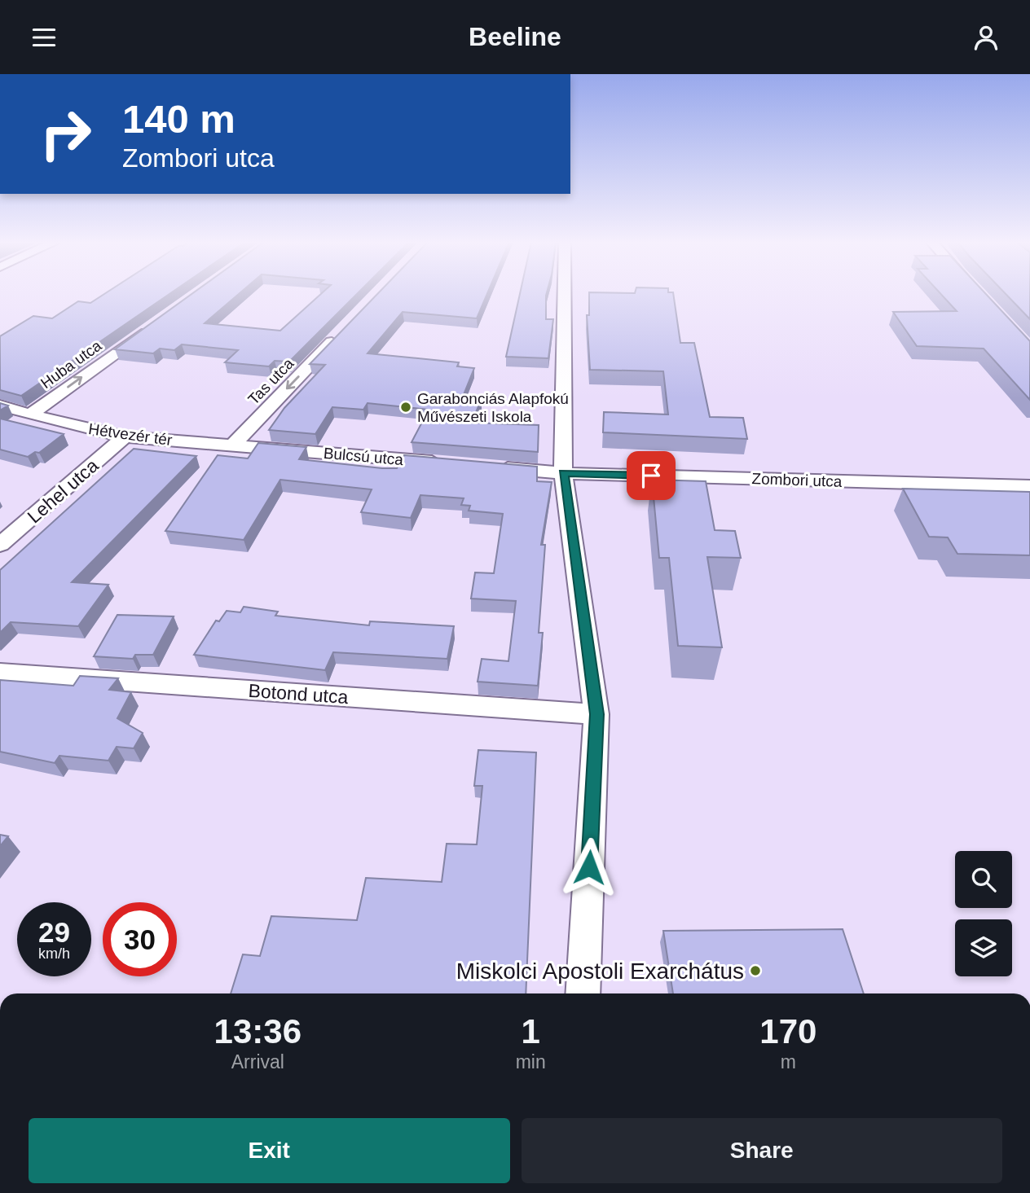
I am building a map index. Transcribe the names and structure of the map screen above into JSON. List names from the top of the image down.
{
  "streets": {
    "street": [
      "Huba utca",
      "Tas utca",
      "Hétvezér tér",
      "Bulcsú utca",
      "Zombori utca",
      "Lehel utca",
      "Botond utca"
    ]
  },
  "crossings": [
    ["Huba utca", "Hétvezér tér"],
    ["Tas utca", "Hétvezér tér"],
    ["Tas utca", "Bulcsú utca"],
    ["Hétvezér tér", "Bulcsú utca"],
    ["Hétvezér tér", "Lehel utca"]
  ],
  "one_way": ["Huba utca", "Tas utca"],
  "places": ["Garabonciás Alapfokú Művészeti Iskola", "Miskolci Apostoli Exarchátus"],
  "page": {
    "header": "Beeline",
    "turn": ["140 m", "Zombori utca"],
    "speed": "29 km/h",
    "limit": "30",
    "eta": [
      "13:36",
      "Arrival",
      "1",
      "min",
      "170",
      "m"
    ],
    "buttons": ["Exit", "Share"]
  }
}
